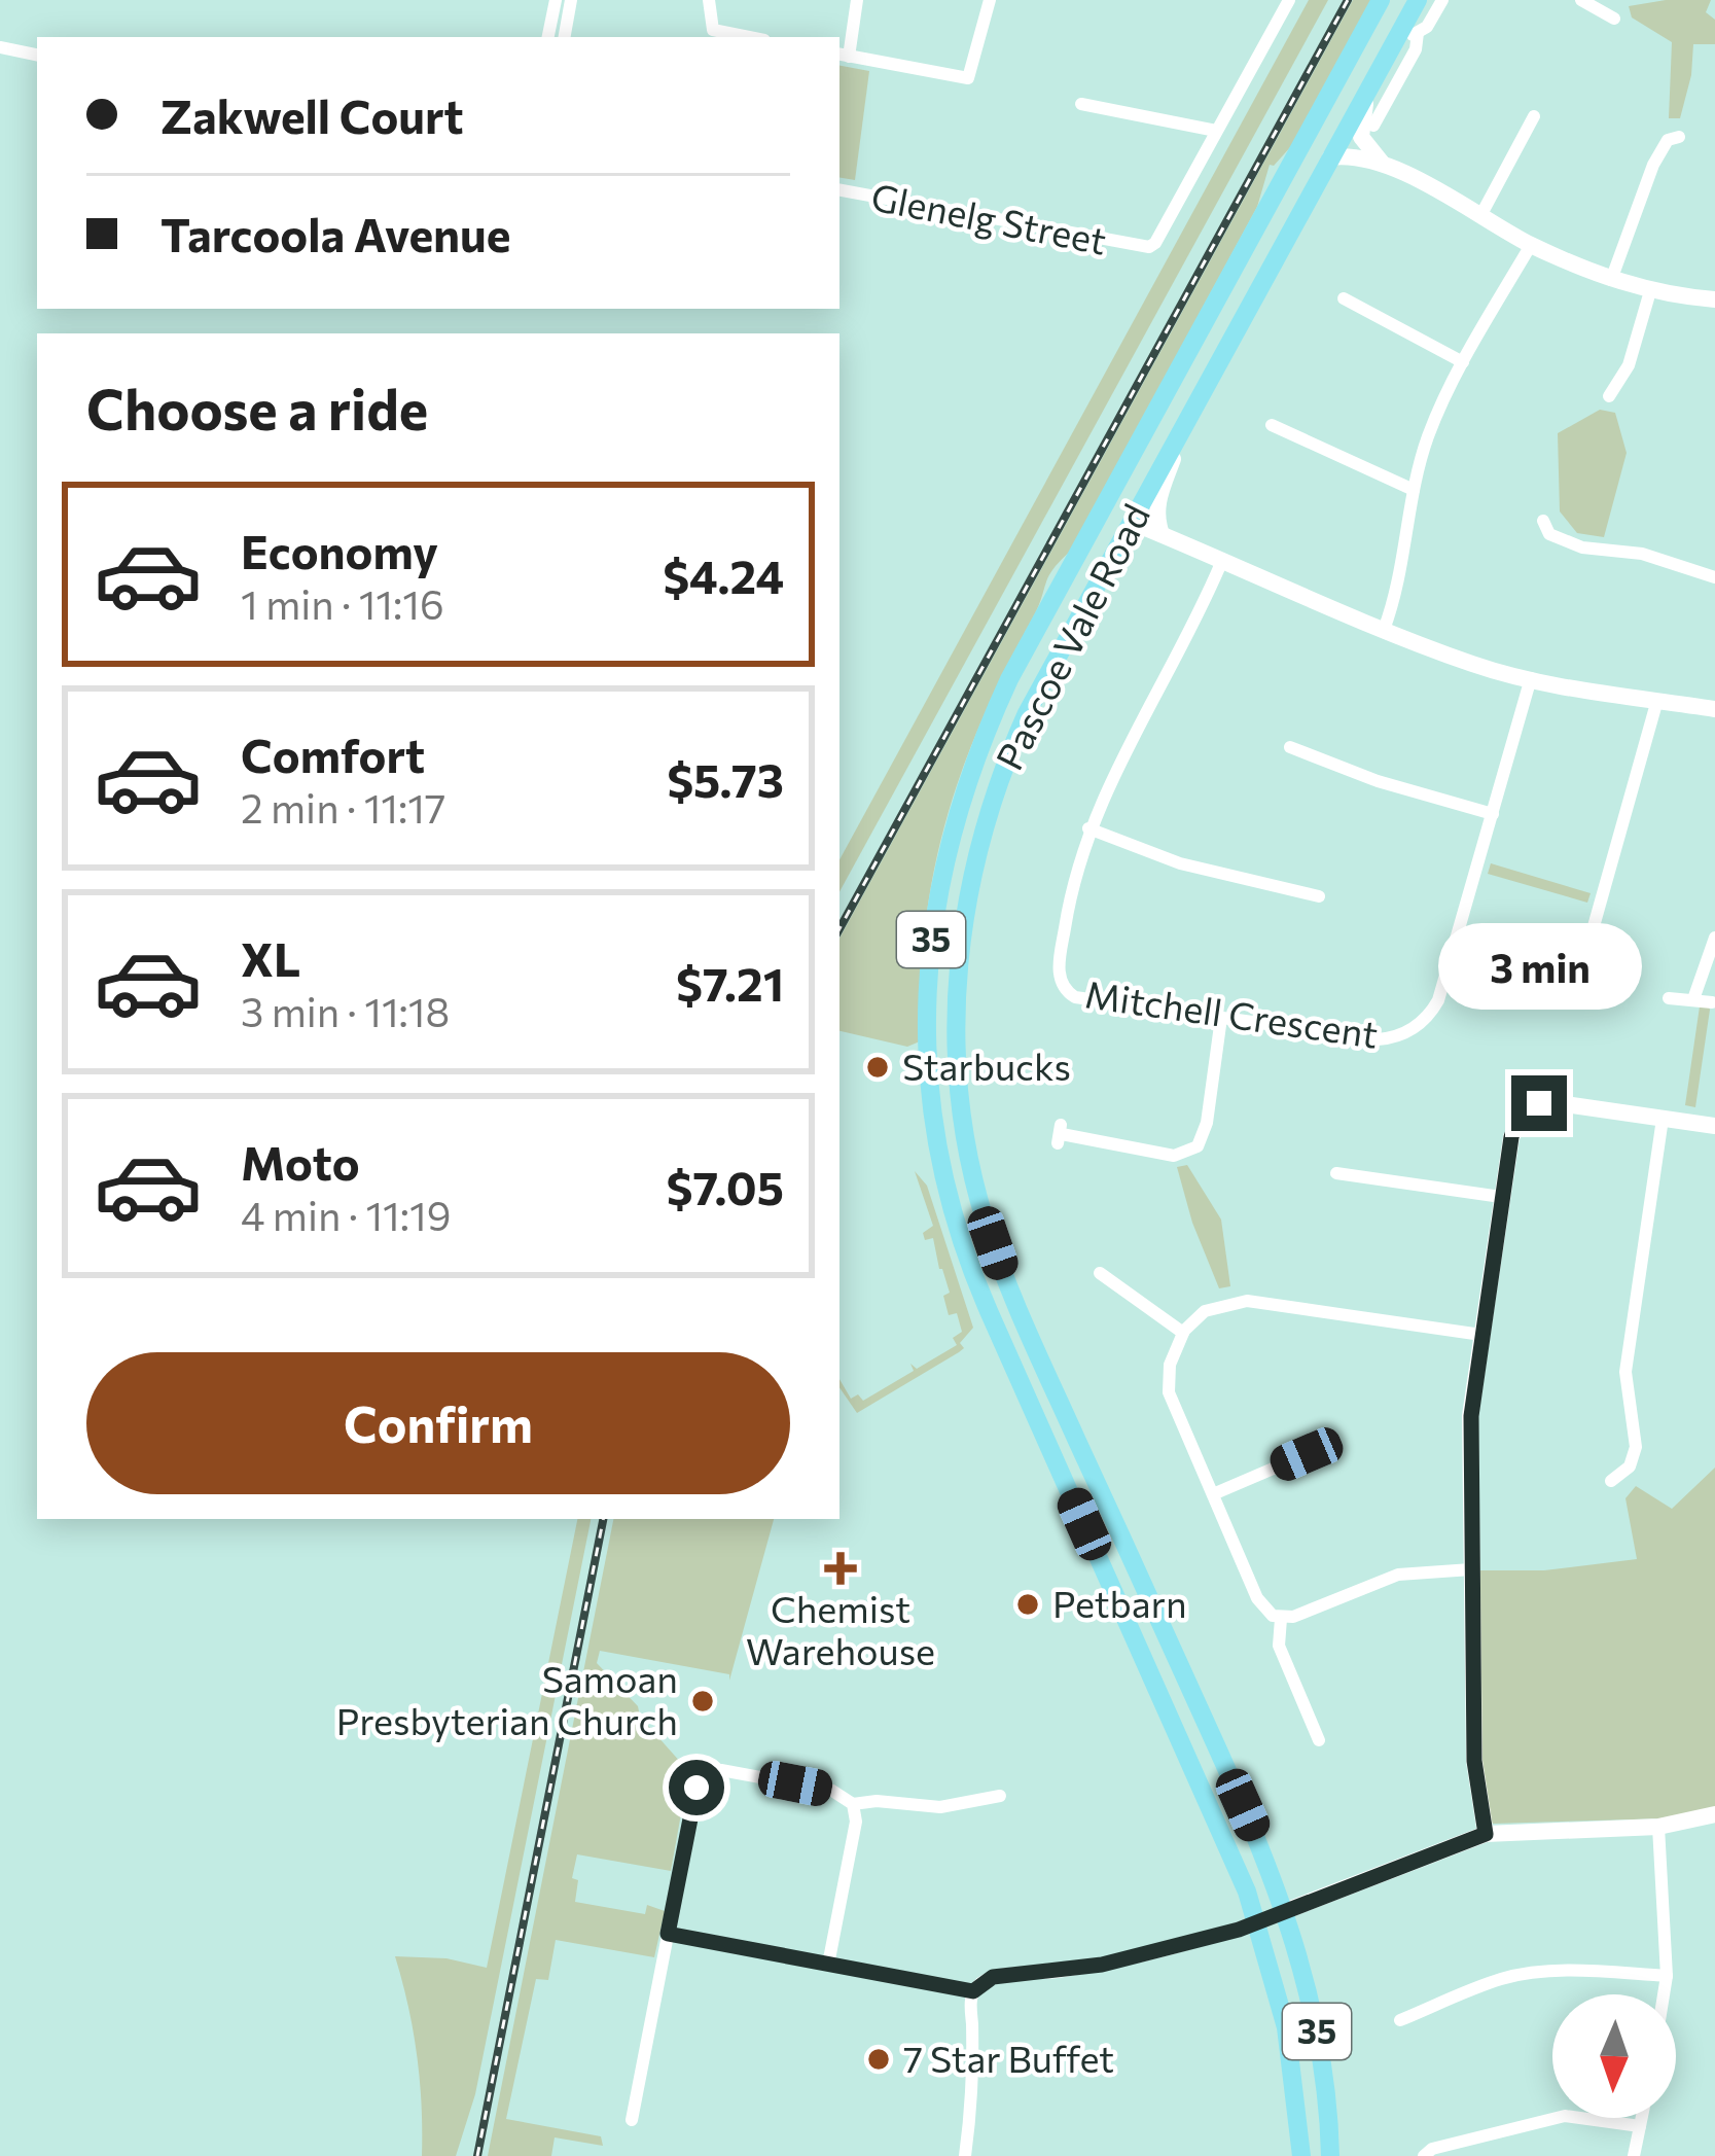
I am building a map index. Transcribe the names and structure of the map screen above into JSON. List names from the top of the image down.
{
  "streets": {
    "main road": ["Pascoe Vale Road", "35"],
    "street": ["Glenelg Street", "Mitchell Crescent"]
  },
  "places": {
    "other": [
      "Starbucks",
      "Petbarn",
      "Samoan Presbyterian Church",
      "7 Star Buffet"
    ],
    "health": ["Chemist Warehouse"]
  },
  "north": "bottom",
  "page": {
    "banner": ["Zakwell Court", "Tarcoola Avenue"],
    "heading": "Choose a ride",
    "list": [
      {
        "name": "Economy",
        "note": "1 min · 11:16",
        "value": "$4.24"
      },
      {
        "name": "Comfort",
        "note": "2 min · 11:17",
        "value": "$5.73"
      },
      {
        "name": "XL",
        "note": "3 min · 11:18",
        "value": "$7.21"
      },
      {
        "name": "Moto",
        "note": "4 min · 11:19",
        "value": "$7.05"
      }
    ],
    "bubble": "3 min",
    "buttons": "Confirm"
  }
}
